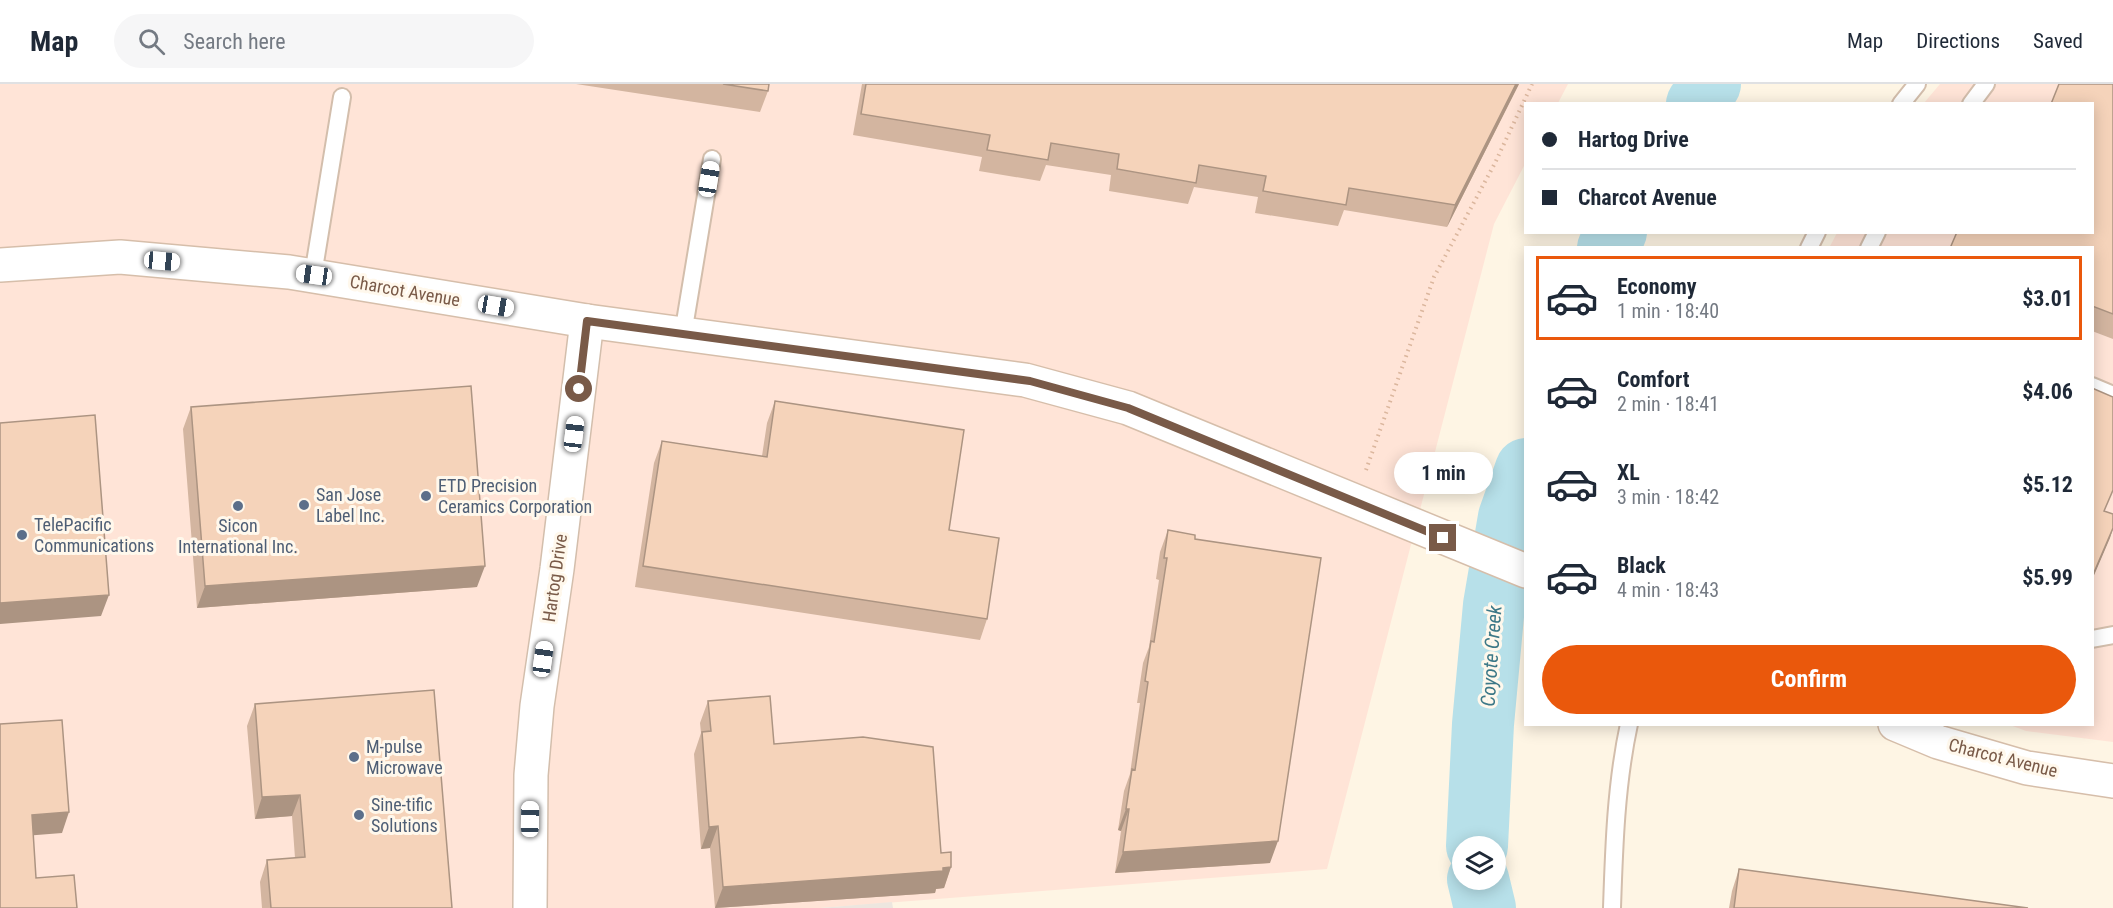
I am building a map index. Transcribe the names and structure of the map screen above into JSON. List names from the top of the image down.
{
  "streets": {
    "street": ["Charcot Avenue", "Hartog Drive"]
  },
  "crossings": [
    ["Charcot Avenue", "Hartog Drive"]
  ],
  "water": ["Coyote Creek"],
  "places": [
    "ETD Precision Ceramics Corporation",
    "San Jose Label Inc.",
    "Sicon International Inc.",
    "TelePacific Communications",
    "M-pulse Microwave",
    "Sine-tific Solutions"
  ],
  "page": {
    "header": "Map",
    "search": "Search here",
    "nav": ["Map", "Directions", "Saved"],
    "banner": ["Hartog Drive", "Charcot Avenue"],
    "list": [
      {
        "name": "Economy",
        "note": "1 min · 18:40",
        "value": "$3.01"
      },
      {
        "name": "Comfort",
        "note": "2 min · 18:41",
        "value": "$4.06"
      },
      {
        "name": "XL",
        "note": "3 min · 18:42",
        "value": "$5.12"
      },
      {
        "name": "Black",
        "note": "4 min · 18:43",
        "value": "$5.99"
      }
    ],
    "bubble": "1 min",
    "buttons": "Confirm"
  }
}
